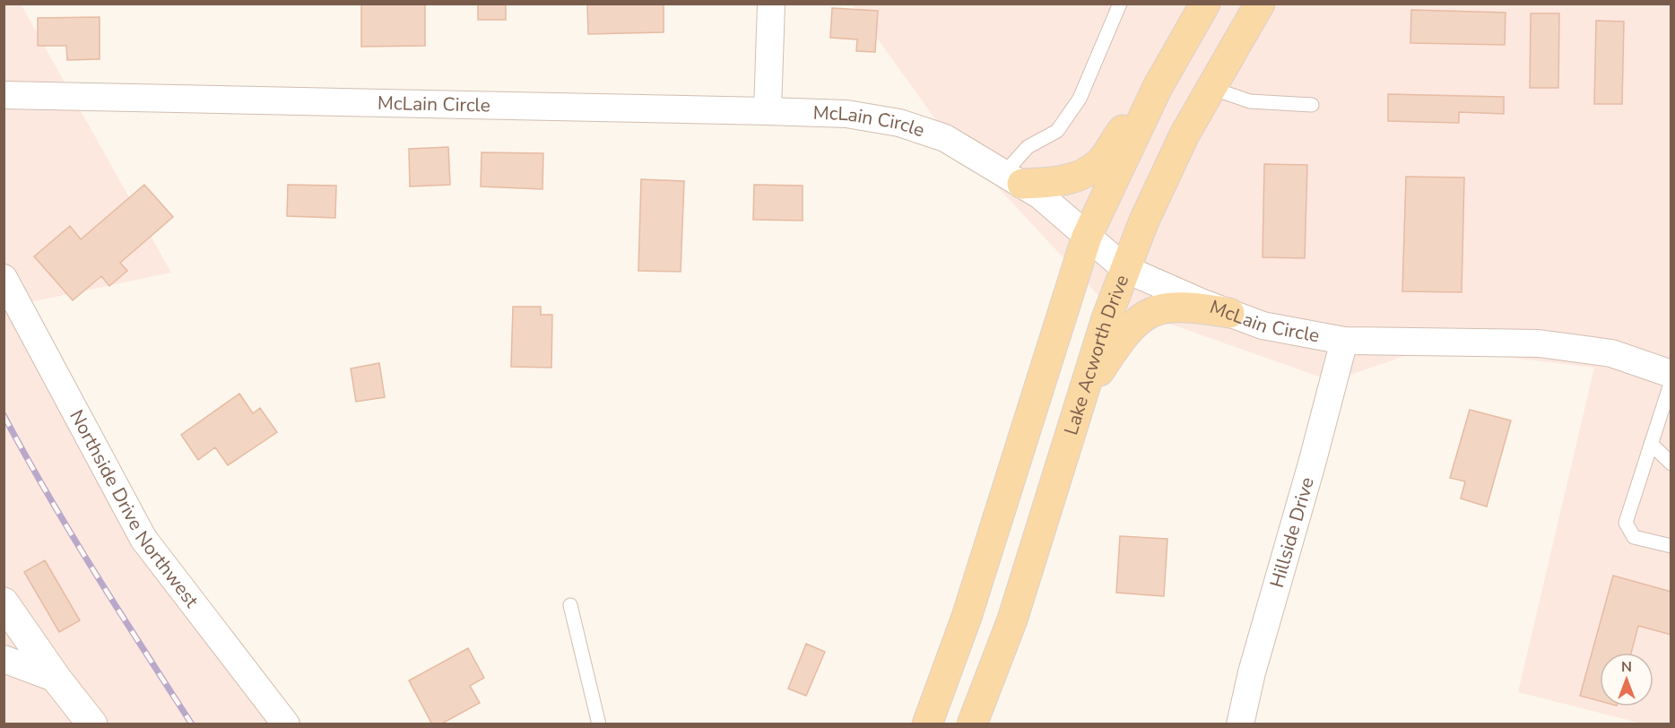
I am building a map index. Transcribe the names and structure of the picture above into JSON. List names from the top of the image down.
{
  "streets": {
    "main road": ["Lake Acworth Drive"],
    "street": ["McLain Circle", "Northside Drive Northwest", "Hillside Drive"]
  },
  "crossings": [
    ["McLain Circle", "Lake Acworth Drive"],
    ["McLain Circle", "Hillside Drive"]
  ],
  "north": "top"
}
